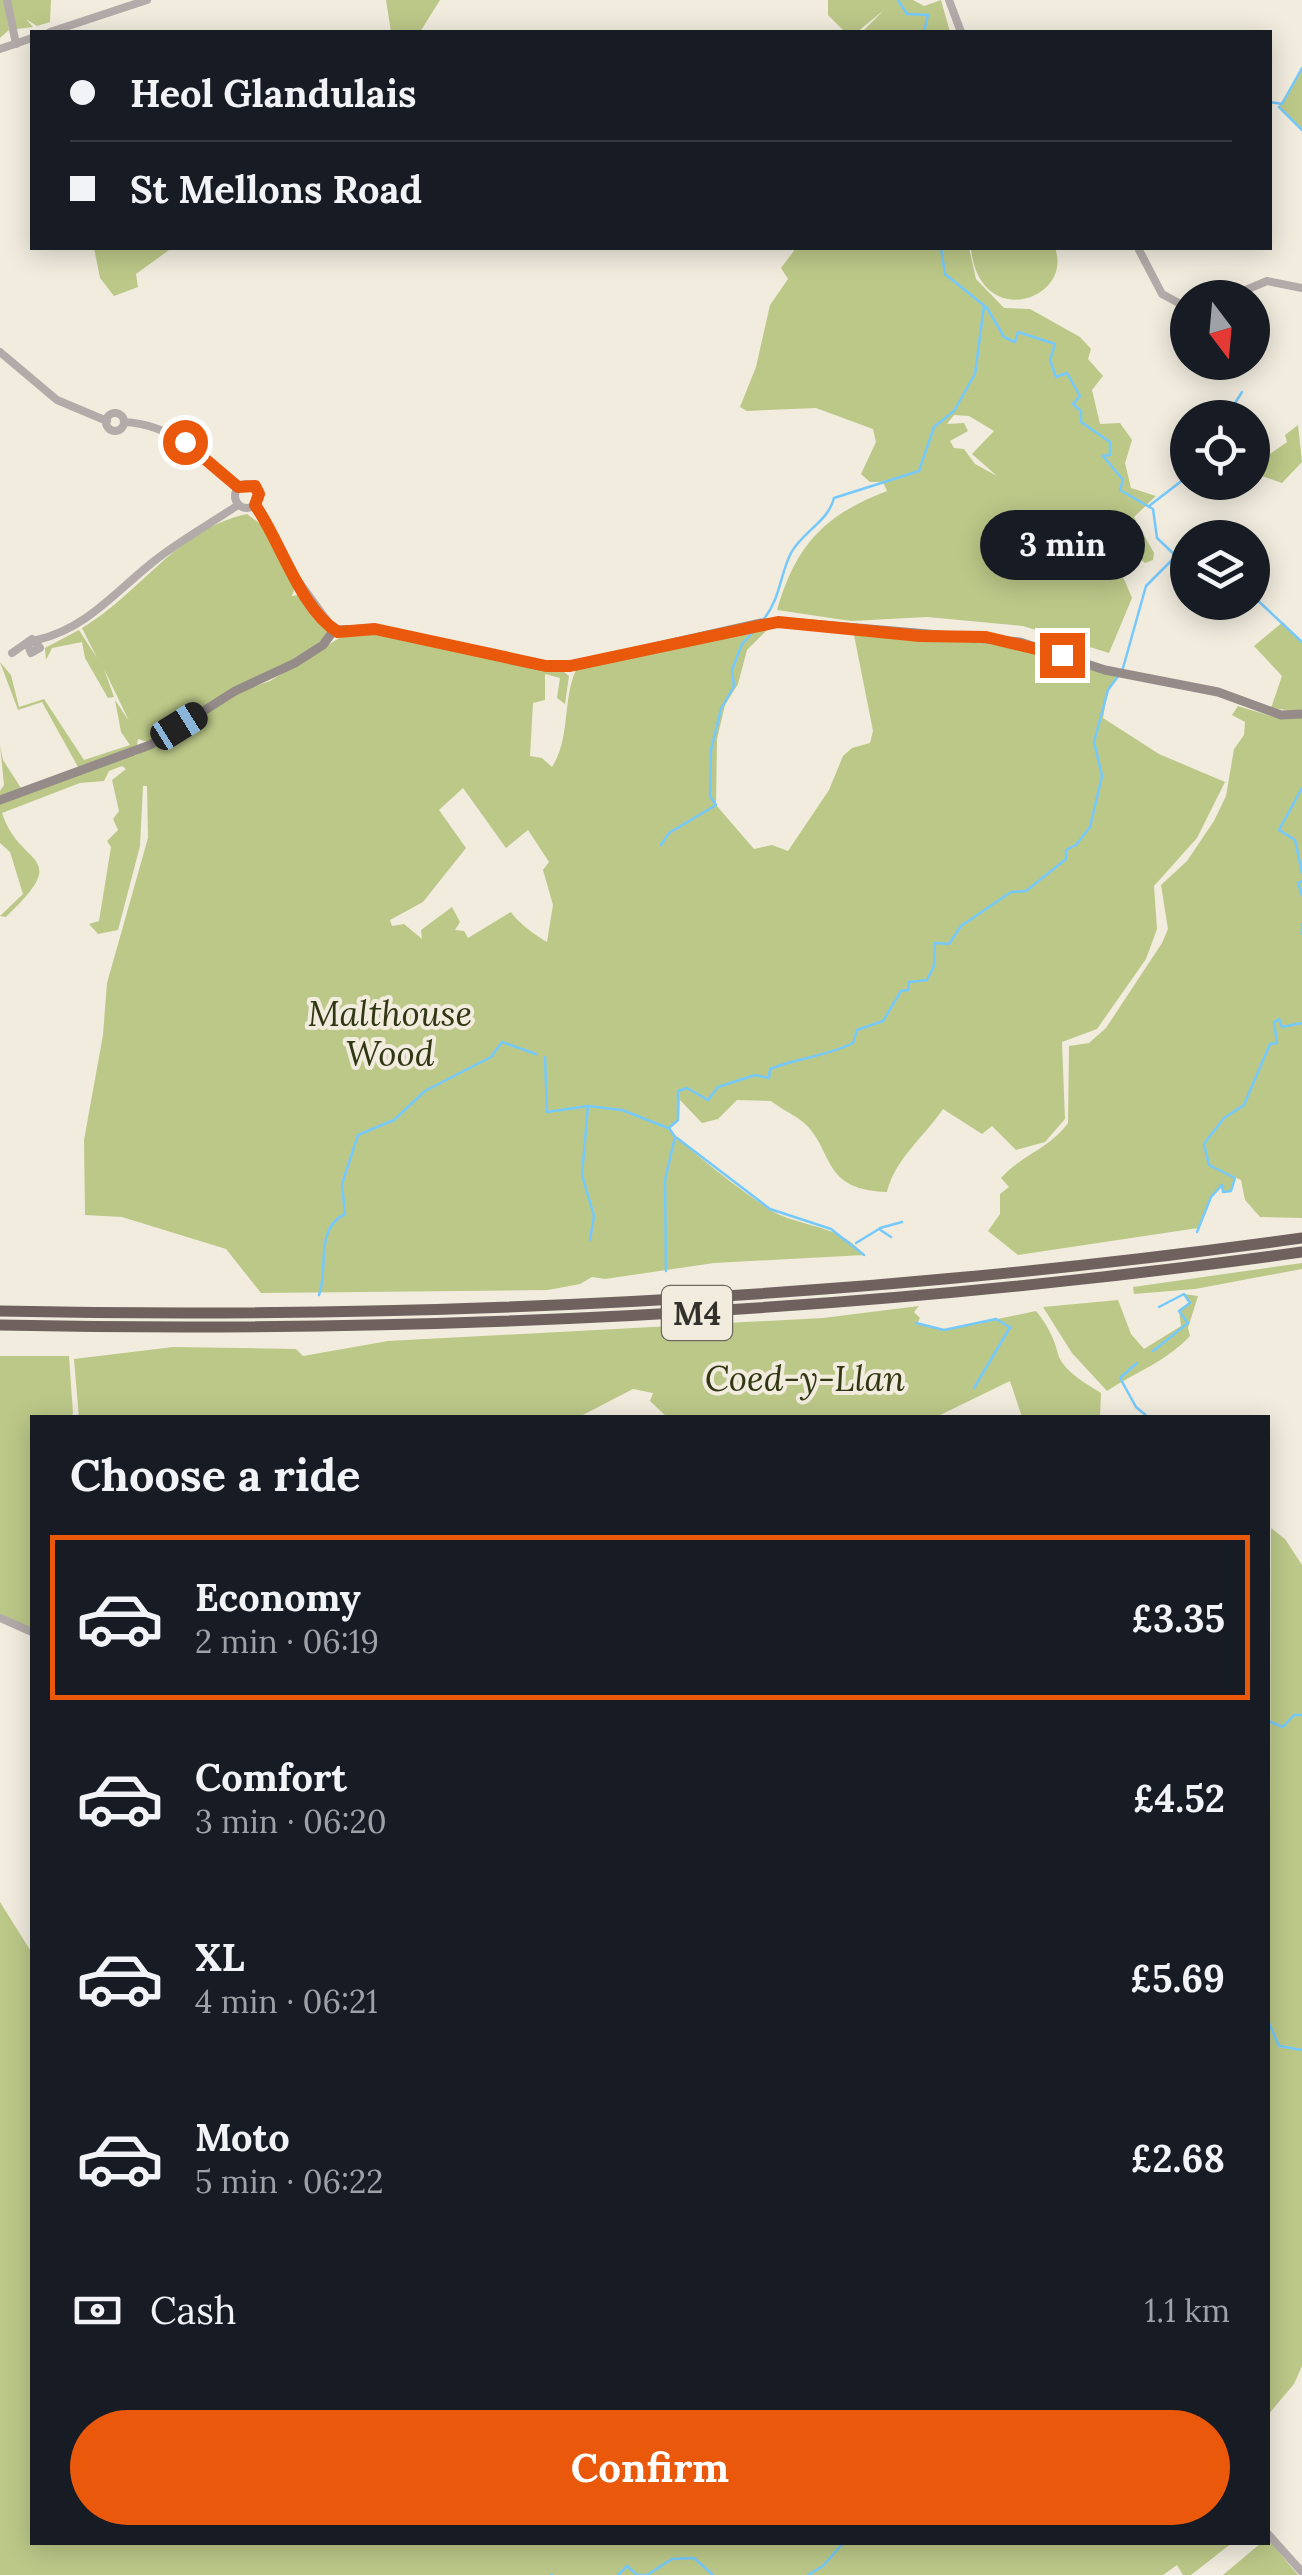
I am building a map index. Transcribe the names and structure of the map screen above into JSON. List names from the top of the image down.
{
  "streets": {
    "highway": ["M4"]
  },
  "parks": ["Malthouse Wood", "Coed-y-Llan"],
  "north": "bottom",
  "page": {
    "banner": ["Heol Glandulais", "St Mellons Road"],
    "bubble": "3 min",
    "heading": "Choose a ride",
    "list": [
      {
        "name": "Economy",
        "note": "2 min · 06:19",
        "value": "£3.35"
      },
      {
        "name": "Comfort",
        "note": "3 min · 06:20",
        "value": "£4.52"
      },
      {
        "name": "XL",
        "note": "4 min · 06:21",
        "value": "£5.69"
      },
      {
        "name": "Moto",
        "note": "5 min · 06:22",
        "value": "£2.68"
      }
    ],
    "pay": ["Cash", "1.1 km"],
    "buttons": "Confirm"
  }
}
